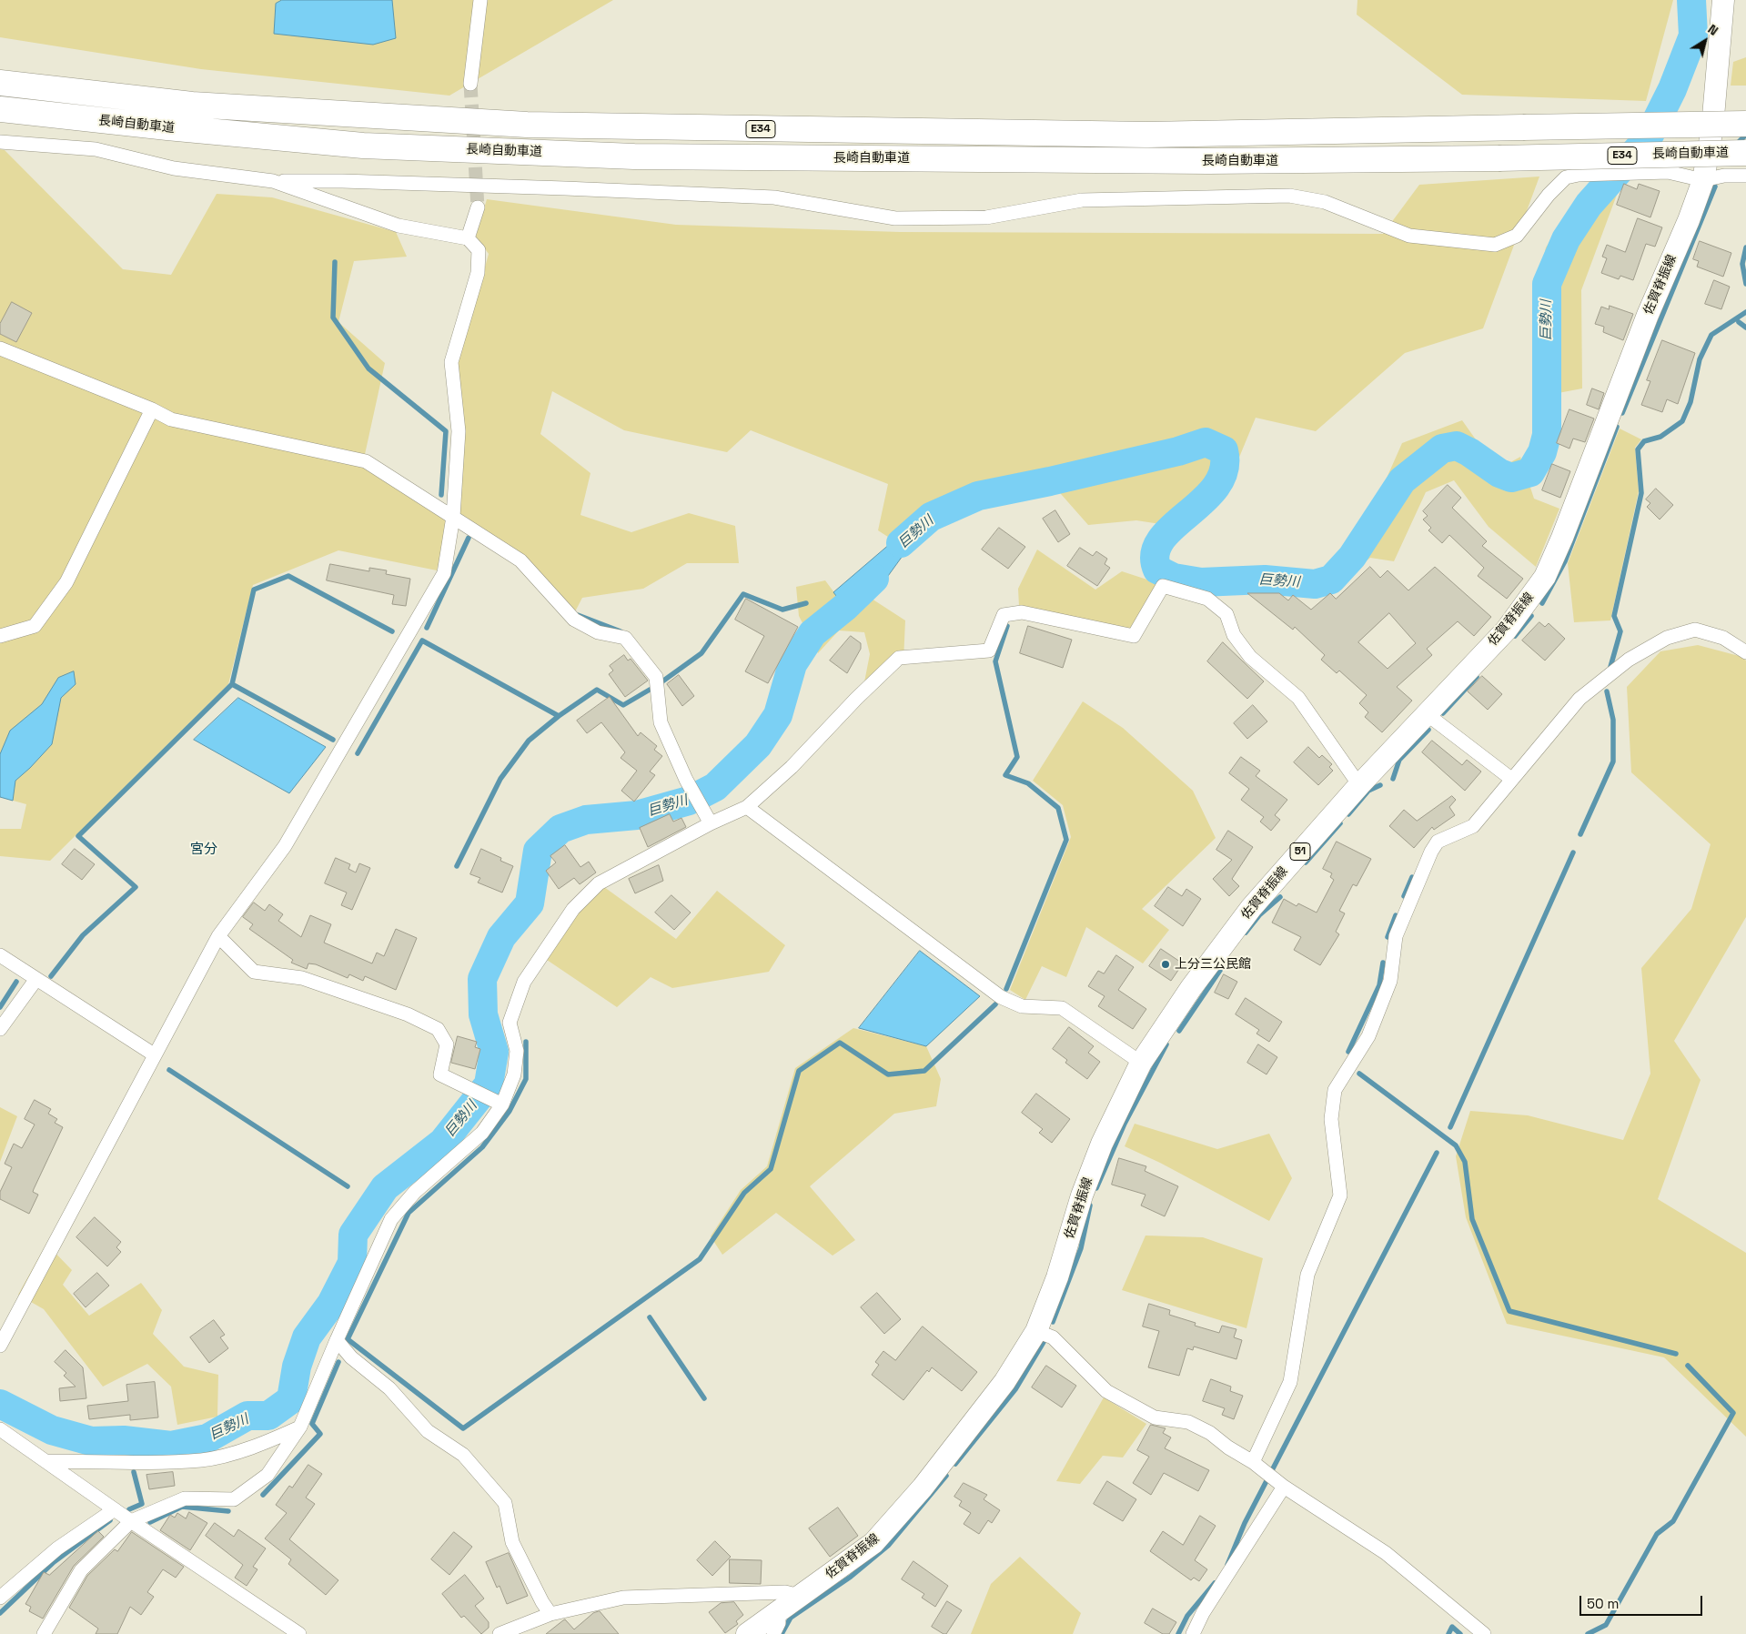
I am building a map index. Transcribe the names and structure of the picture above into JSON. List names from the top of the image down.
{
  "streets": {
    "highway": ["長崎自動車道", "E34"],
    "main road": ["佐賀脊振線", "51"]
  },
  "districts": ["宮分"],
  "water": ["巨勢川"],
  "places": ["上分三公民館"],
  "scale_bar": "50 m",
  "north": "top right"
}
